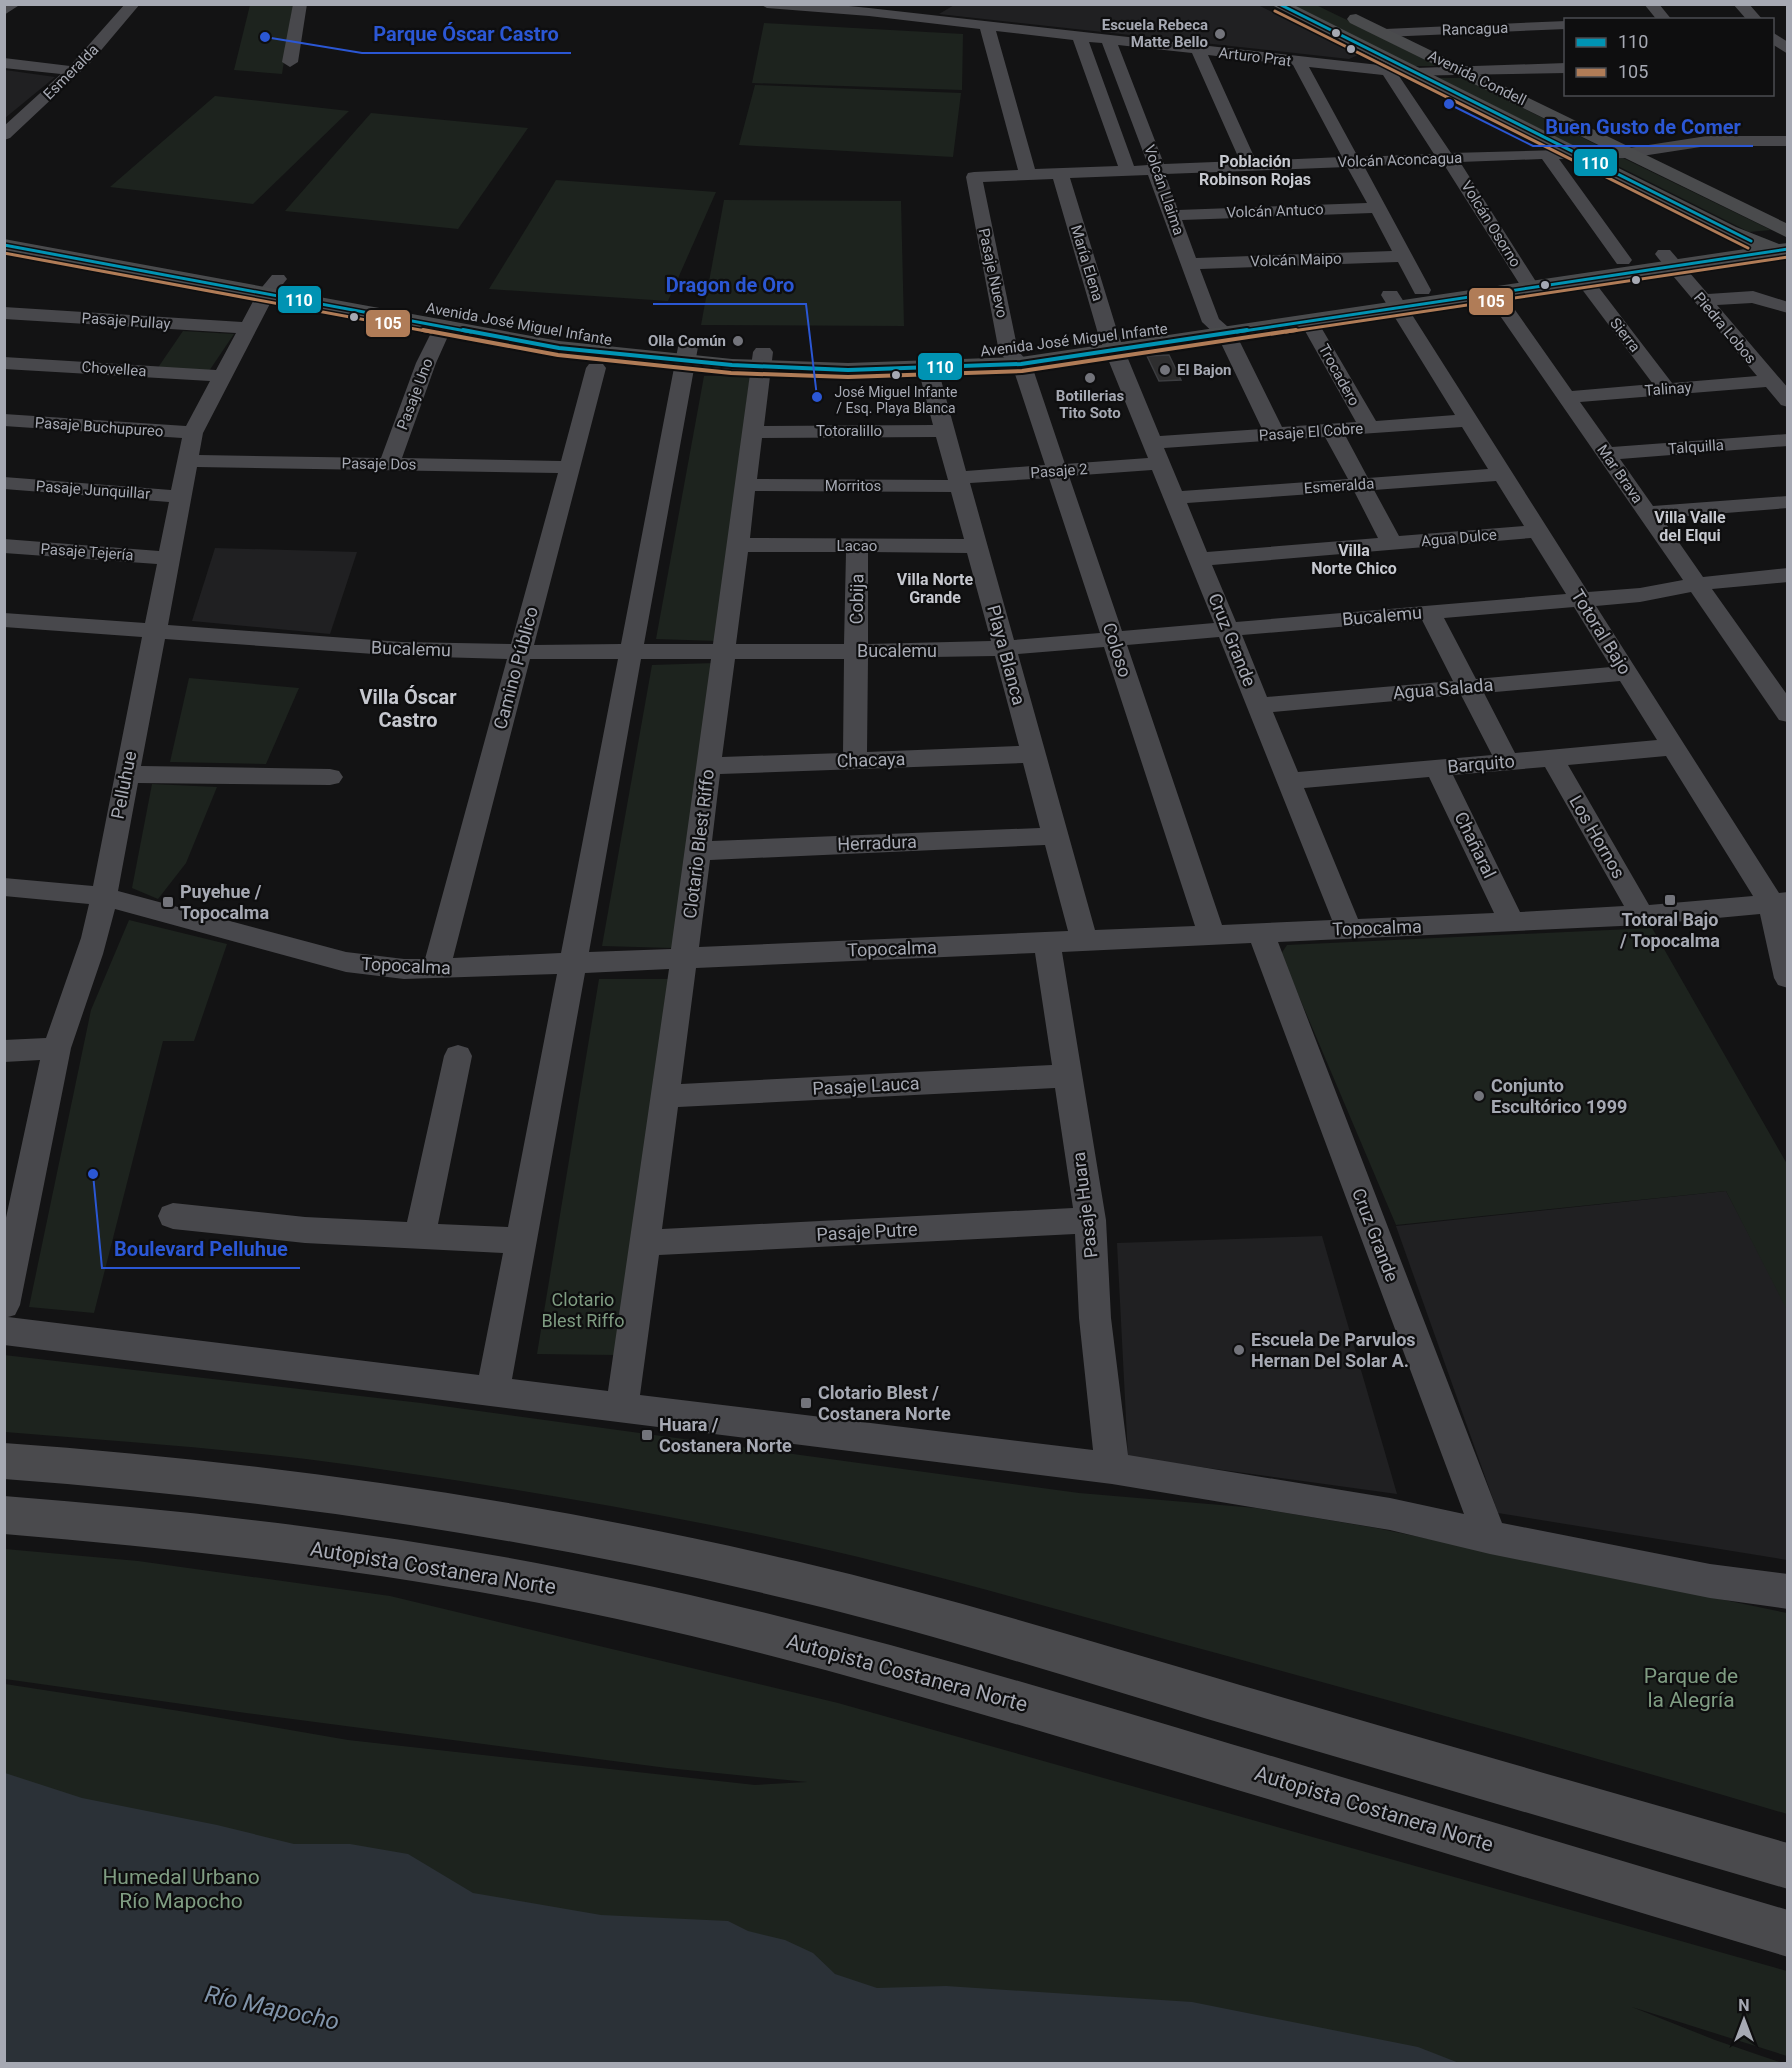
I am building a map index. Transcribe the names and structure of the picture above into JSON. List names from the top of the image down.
{
  "streets": {
    "highway": ["Autopista Costanera Norte"],
    "main road": ["Avenida Condell", "Avenida José Miguel Infante"],
    "street": [
      "Rancagua",
      "Arturo Prat",
      "Esmeralda",
      "Volcán Aconcagua",
      "Volcán Llaima",
      "Volcán Antuco",
      "Volcán Osorno",
      "Volcán Maipo",
      "María Elena",
      "Pasaje Nuevo",
      "Pasaje Pullay",
      "Piedra Lobos",
      "Sierra",
      "Chovellea",
      "Trocadero",
      "Talinay",
      "Pasaje Uno",
      "Pasaje Buchupureo",
      "Totoralillo",
      "Pasaje El Cobre",
      "Talquilla",
      "Pasaje Dos",
      "Pasaje 2",
      "Mar Brava",
      "Morritos",
      "Pasaje Junquillar",
      "Agua Dulce",
      "Lacao",
      "Pasaje Tejería",
      "Cobija",
      "Bucalemu",
      "Totoral Bajo",
      "Cruz Grande",
      "Coloso",
      "Playa Blanca",
      "Camino Público",
      "Agua Salada",
      "Chacaya",
      "Barquito",
      "Pelluhue",
      "Los Hornos",
      "Herradura",
      "Clotario Blest Riffo",
      "Chañaral",
      "Topocalma",
      "Pasaje Lauca",
      "Pasaje Huara",
      "Pasaje Putre"
    ]
  },
  "crossings": [
    ["Rancagua", "Avenida Condell"],
    ["Arturo Prat", "Avenida Condell"],
    ["Arturo Prat", "Volcán Llaima"],
    ["Arturo Prat", "Volcán Osorno"],
    ["Esmeralda", "Totoral Bajo"],
    ["Esmeralda", "Cruz Grande"],
    ["Avenida Condell", "Volcán Aconcagua"],
    ["Avenida Condell", "Avenida José Miguel Infante"],
    ["Volcán Aconcagua", "Volcán Llaima"],
    ["Volcán Aconcagua", "Volcán Osorno"],
    ["Volcán Aconcagua", "María Elena"],
    ["Volcán Aconcagua", "Pasaje Nuevo"],
    ["Volcán Llaima", "Volcán Antuco"],
    ["Volcán Llaima", "Volcán Maipo"],
    ["Volcán Llaima", "Avenida José Miguel Infante"],
    ["Volcán Llaima", "Pasaje El Cobre"],
    ["Volcán Osorno", "Avenida José Miguel Infante"],
    ["María Elena", "Avenida José Miguel Infante"],
    ["María Elena", "Cruz Grande"],
    ["Pasaje Nuevo", "Avenida José Miguel Infante"],
    ["Pasaje Nuevo", "Coloso"],
    ["Pasaje Pullay", "Pelluhue"],
    ["Avenida José Miguel Infante", "Piedra Lobos"],
    ["Avenida José Miguel Infante", "Sierra"],
    ["Avenida José Miguel Infante", "Trocadero"],
    ["Avenida José Miguel Infante", "Pasaje Uno"],
    ["Avenida José Miguel Infante", "Mar Brava"],
    ["Avenida José Miguel Infante", "Totoral Bajo"],
    ["Avenida José Miguel Infante", "Cruz Grande"],
    ["Avenida José Miguel Infante", "Coloso"],
    ["Avenida José Miguel Infante", "Playa Blanca"],
    ["Avenida José Miguel Infante", "Pelluhue"],
    ["Avenida José Miguel Infante", "Clotario Blest Riffo"],
    ["Piedra Lobos", "Talinay"],
    ["Sierra", "Talinay"],
    ["Chovellea", "Pelluhue"],
    ["Trocadero", "Pasaje El Cobre"],
    ["Talinay", "Mar Brava"],
    ["Pasaje Uno", "Pasaje Dos"],
    ["Pasaje Buchupureo", "Pelluhue"],
    ["Totoralillo", "Playa Blanca"],
    ["Totoralillo", "Clotario Blest Riffo"],
    ["Pasaje El Cobre", "Pasaje 2"],
    ["Pasaje El Cobre", "Totoral Bajo"],
    ["Pasaje El Cobre", "Cruz Grande"],
    ["Talquilla", "Mar Brava"],
    ["Pasaje Dos", "Camino Público"],
    ["Pasaje Dos", "Pelluhue"],
    ["Pasaje 2", "Morritos"],
    ["Pasaje 2", "Cruz Grande"],
    ["Pasaje 2", "Coloso"],
    ["Pasaje 2", "Playa Blanca"],
    ["Mar Brava", "Bucalemu"],
    ["Morritos", "Playa Blanca"],
    ["Morritos", "Clotario Blest Riffo"],
    ["Pasaje Junquillar", "Pelluhue"],
    ["Agua Dulce", "Totoral Bajo"],
    ["Agua Dulce", "Cruz Grande"],
    ["Lacao", "Cobija"],
    ["Lacao", "Playa Blanca"],
    ["Lacao", "Clotario Blest Riffo"],
    ["Pasaje Tejería", "Pelluhue"],
    ["Cobija", "Bucalemu"],
    ["Cobija", "Chacaya"],
    ["Bucalemu", "Totoral Bajo"],
    ["Bucalemu", "Cruz Grande"],
    ["Bucalemu", "Coloso"],
    ["Bucalemu", "Playa Blanca"],
    ["Bucalemu", "Camino Público"],
    ["Bucalemu", "Pelluhue"],
    ["Bucalemu", "Clotario Blest Riffo"],
    ["Totoral Bajo", "Agua Salada"],
    ["Totoral Bajo", "Barquito"],
    ["Totoral Bajo", "Topocalma"],
    ["Cruz Grande", "Agua Salada"],
    ["Cruz Grande", "Barquito"],
    ["Cruz Grande", "Topocalma"],
    ["Coloso", "Topocalma"],
    ["Playa Blanca", "Chacaya"],
    ["Playa Blanca", "Herradura"],
    ["Playa Blanca", "Topocalma"],
    ["Camino Público", "Topocalma"],
    ["Chacaya", "Clotario Blest Riffo"],
    ["Barquito", "Los Hornos"],
    ["Barquito", "Chañaral"],
    ["Pelluhue", "Topocalma"],
    ["Los Hornos", "Topocalma"],
    ["Herradura", "Clotario Blest Riffo"],
    ["Clotario Blest Riffo", "Topocalma"],
    ["Clotario Blest Riffo", "Pasaje Lauca"],
    ["Clotario Blest Riffo", "Pasaje Putre"],
    ["Chañaral", "Topocalma"],
    ["Topocalma", "Pasaje Huara"],
    ["Pasaje Lauca", "Pasaje Huara"],
    ["Pasaje Huara", "Pasaje Putre"]
  ],
  "districts": [
    "Población Robinson Rojas",
    "Villa Valle del Elqui",
    "Villa Norte Chico",
    "Villa Norte Grande",
    "Villa Óscar Castro"
  ],
  "water": ["Río Mapocho"],
  "parks": ["Clotario Blest Riffo", "Parque de la Alegría", "Humedal Urbano Río Mapocho"],
  "places": {
    "other": [
      "Escuela Rebeca Matte Bello",
      "Parque Óscar Castro",
      "Buen Gusto de Comer",
      "Olla Común",
      "El Bajon",
      "José Miguel Infante / Esq. Playa Blanca",
      "Botillerias Tito Soto",
      "Dragon de Oro",
      "Conjunto Escultórico 1999",
      "Boulevard Pelluhue",
      "Escuela De Parvulos Hernan Del Solar A."
    ],
    "transit": [
      "Totoral Bajo / Topocalma",
      "Puyehue / Topocalma",
      "Clotario Blest / Costanera Norte",
      "Huara / Costanera Norte"
    ]
  },
  "lines": ["transit line 110", "transit line 105"],
  "legend": ["110", "105"],
  "north": "top"
}
